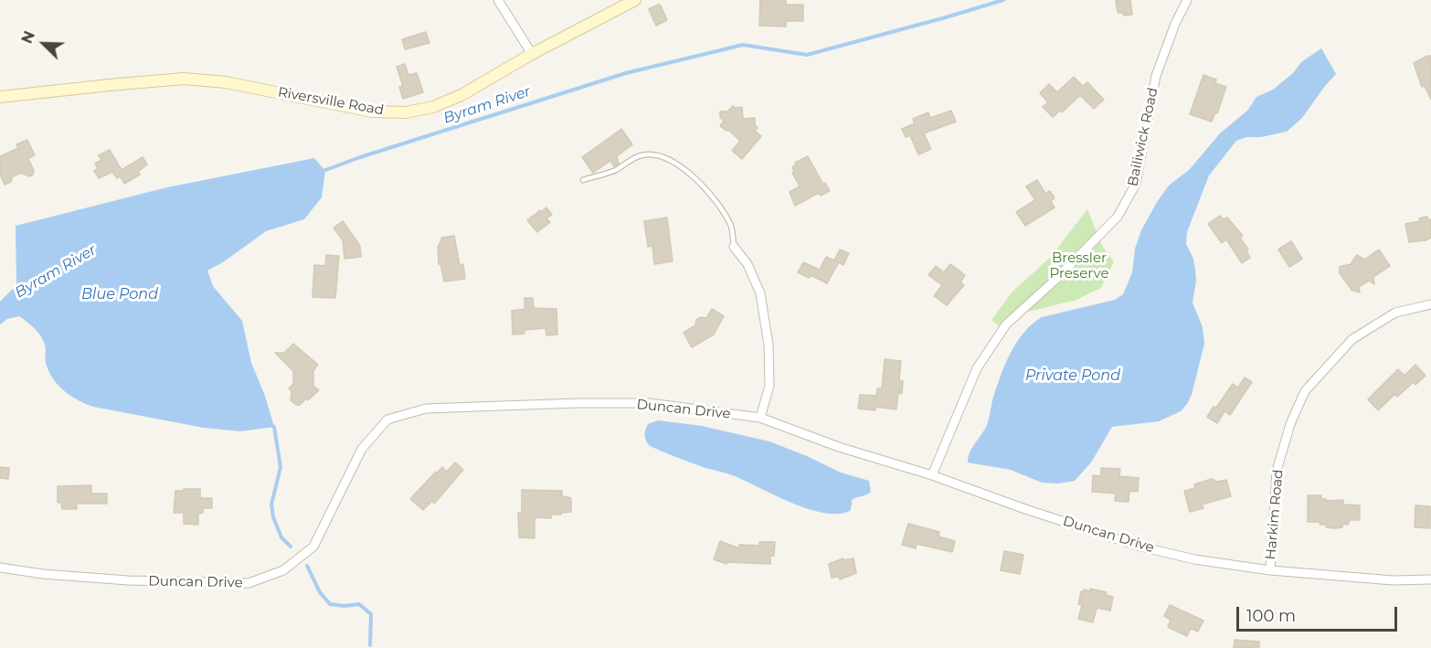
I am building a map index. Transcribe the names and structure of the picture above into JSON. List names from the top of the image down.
{
  "streets": {
    "street": [
      "Riversville Road",
      "Bailiwick Road",
      "Duncan Drive",
      "Harkim Road"
    ]
  },
  "crossings": [
    ["Bailiwick Road", "Duncan Drive"],
    ["Duncan Drive", "Harkim Road"]
  ],
  "water": ["Byram River", "Blue Pond", "Private Pond"],
  "parks": ["Bressler Preserve"],
  "scale_bar": "100 m",
  "north": "top left"
}
